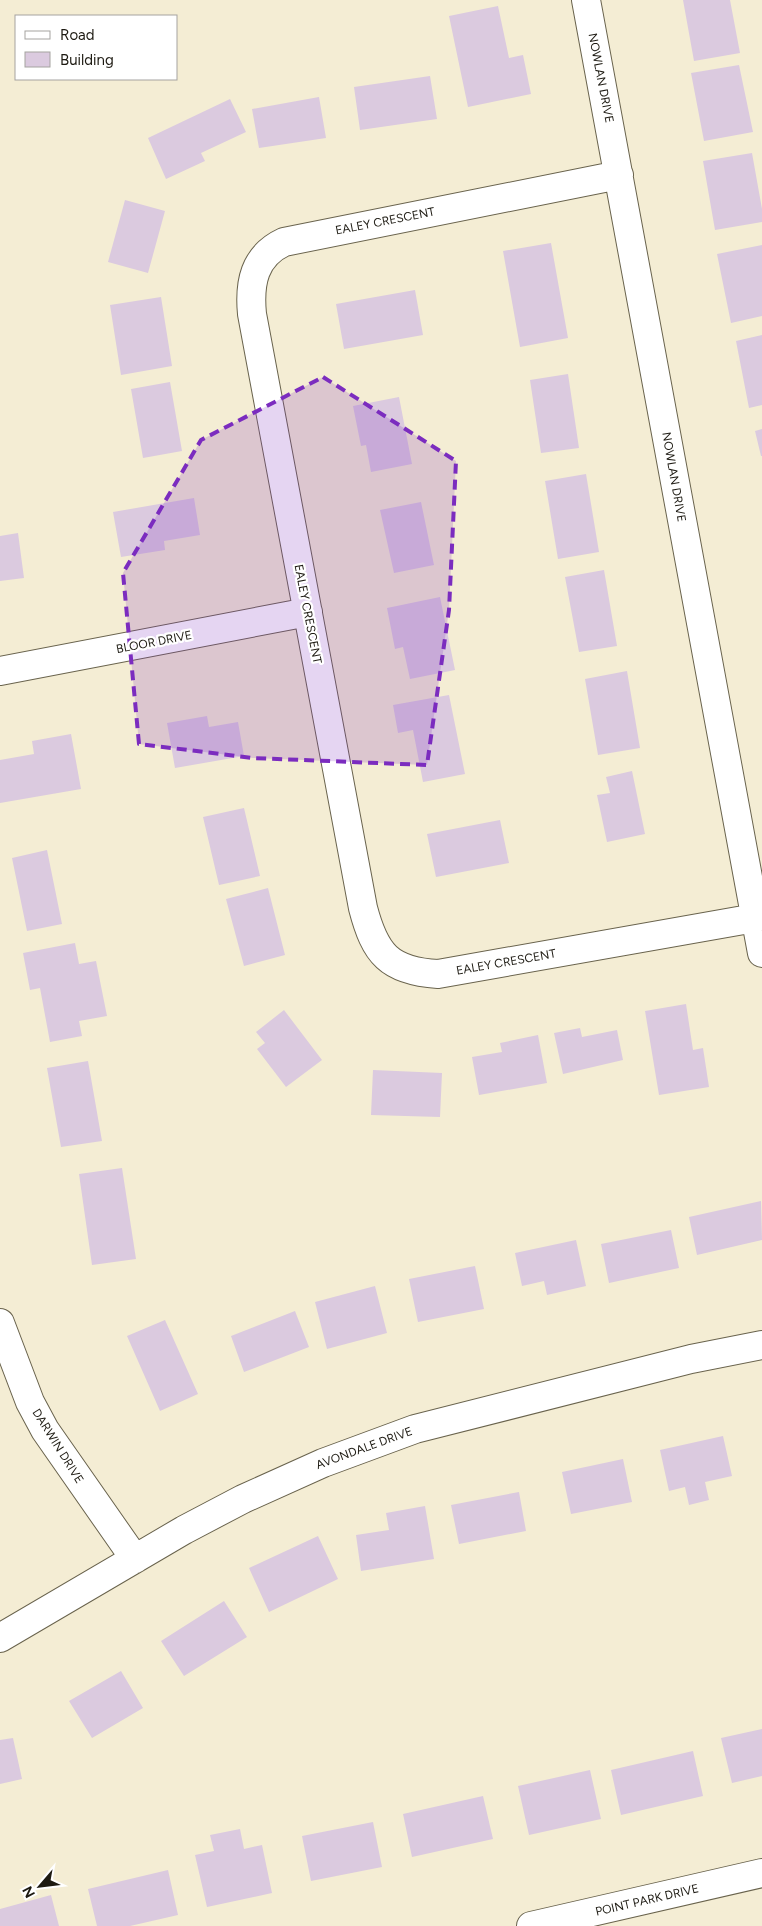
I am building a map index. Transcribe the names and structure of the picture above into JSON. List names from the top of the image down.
{
  "streets": {
    "street": [
      "NOWLAN DRIVE",
      "EALEY CRESCENT",
      "BLOOR DRIVE",
      "DARWIN DRIVE",
      "AVONDALE DRIVE",
      "POINT PARK DRIVE"
    ]
  },
  "crossings": [
    ["NOWLAN DRIVE", "EALEY CRESCENT"],
    ["EALEY CRESCENT", "BLOOR DRIVE"],
    ["DARWIN DRIVE", "AVONDALE DRIVE"]
  ],
  "legend": ["Road", "Building"],
  "north": "bottom left"
}
